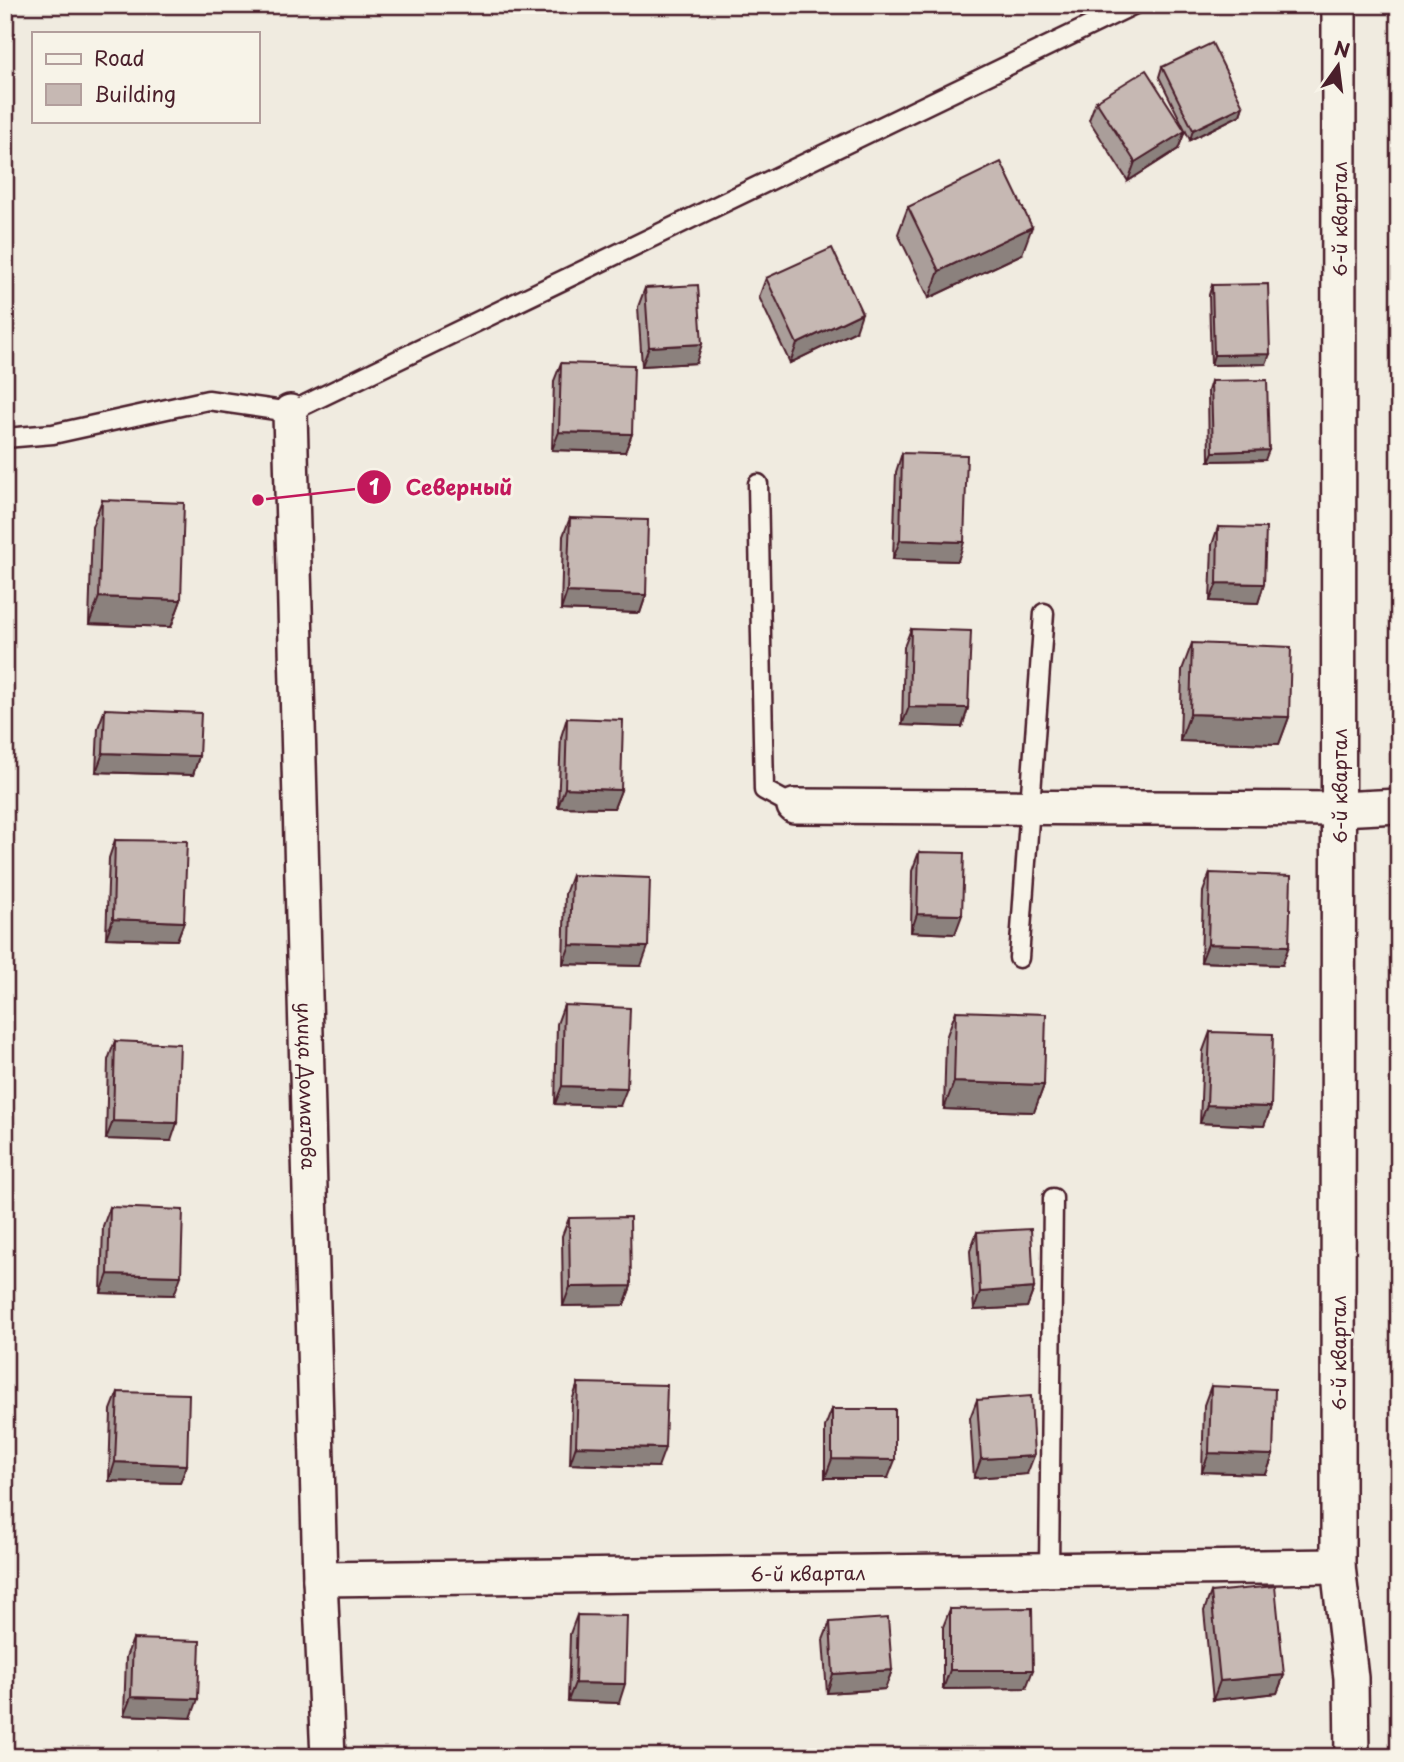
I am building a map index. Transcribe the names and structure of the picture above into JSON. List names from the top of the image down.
{
  "streets": {
    "street": ["6-й квартал", "улица Долматова"]
  },
  "crossings": [
    ["6-й квартал", "улица Долматова"]
  ],
  "places": ["Северный"],
  "legend": ["Road", "Building"],
  "north": "top"
}
